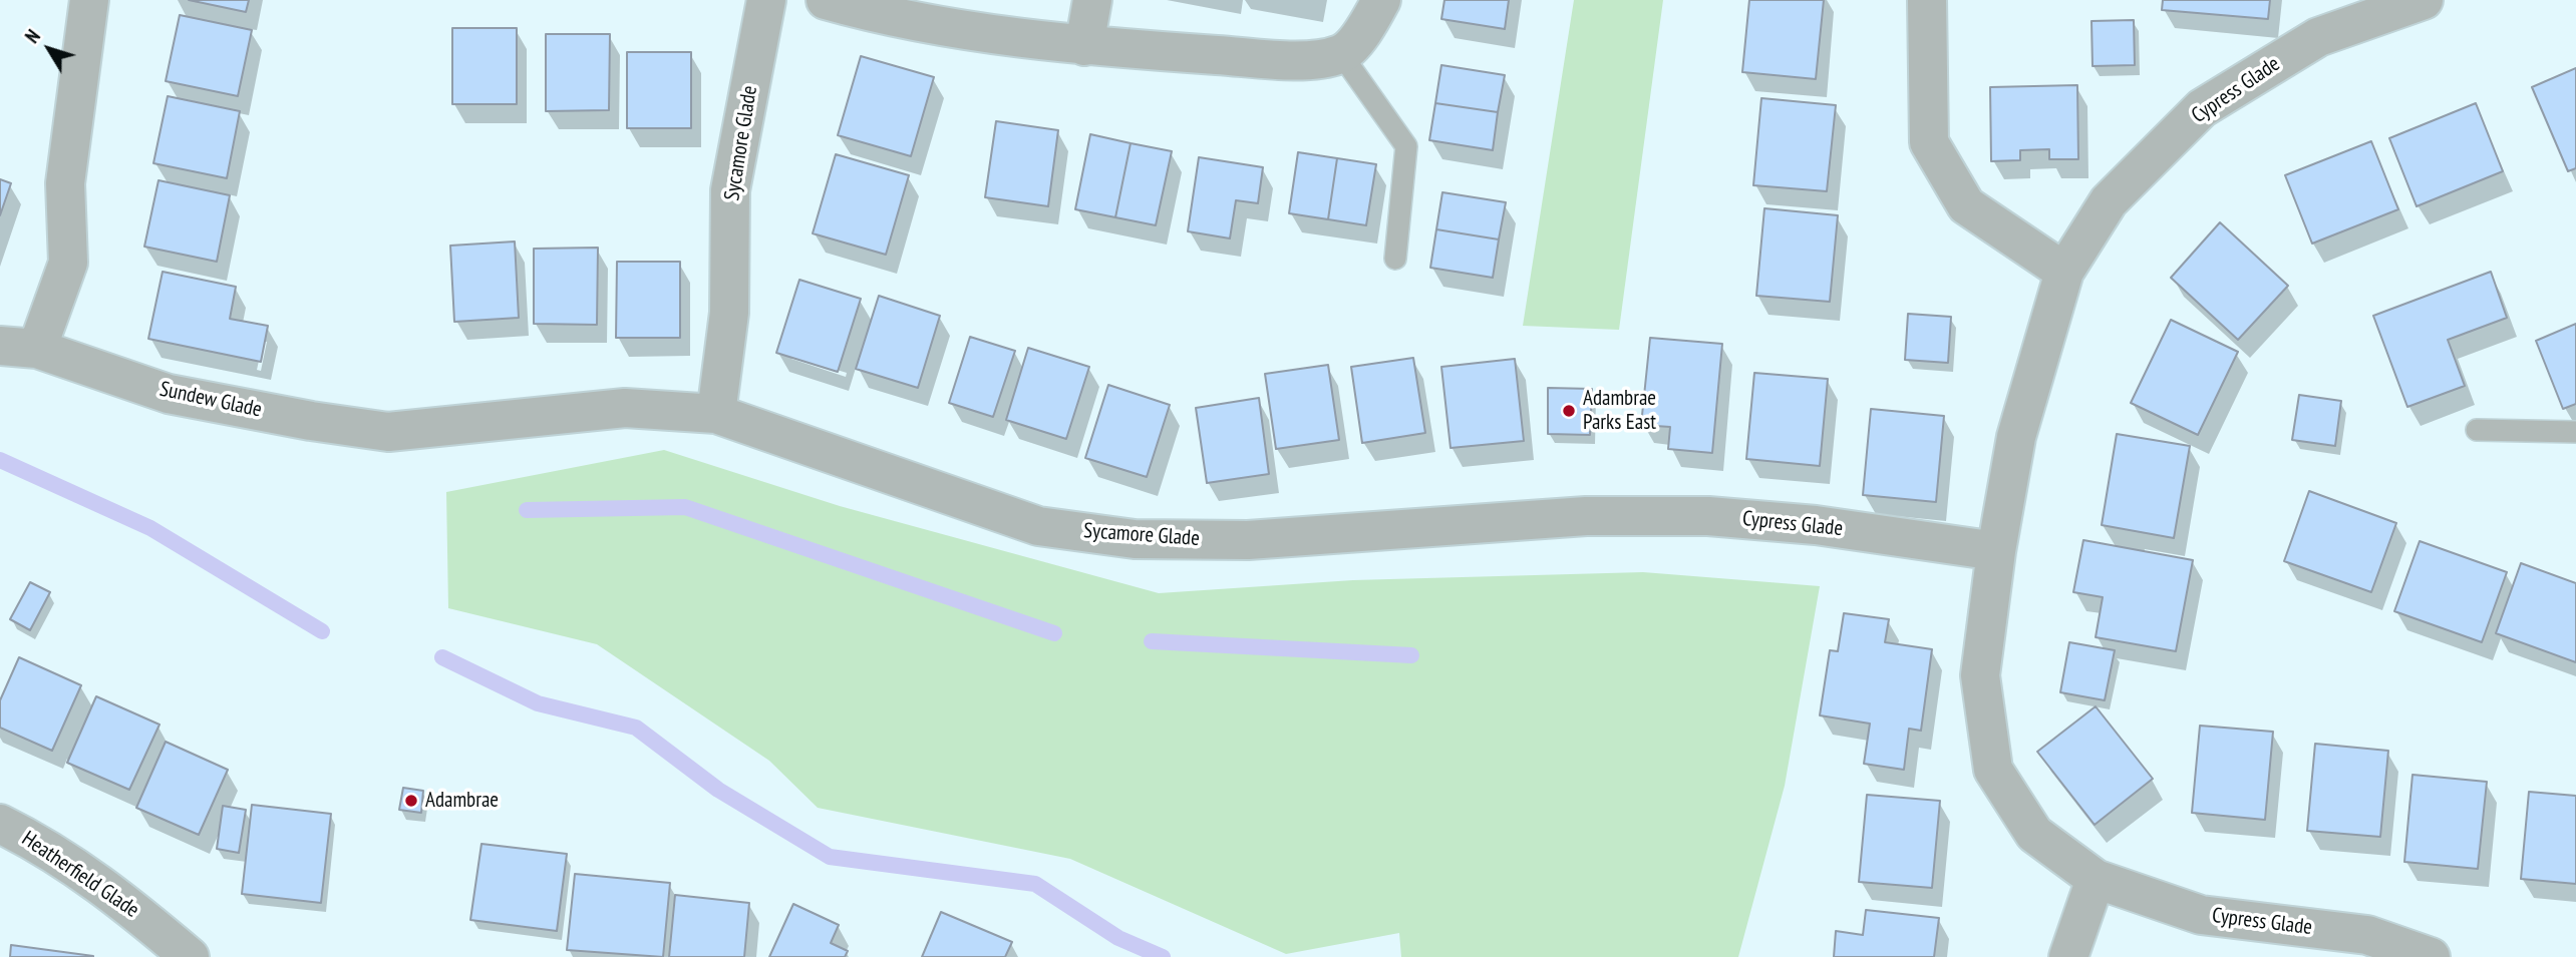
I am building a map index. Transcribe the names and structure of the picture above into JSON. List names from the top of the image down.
{
  "streets": {
    "street": [
      "Cypress Glade",
      "Sycamore Glade",
      "Sundew Glade",
      "Heatherfield Glade"
    ]
  },
  "crossings": [
    ["Cypress Glade", "Sycamore Glade"],
    ["Sycamore Glade", "Sundew Glade"]
  ],
  "places": ["Adambrae Parks East", "Adambrae"],
  "north": "top left"
}
